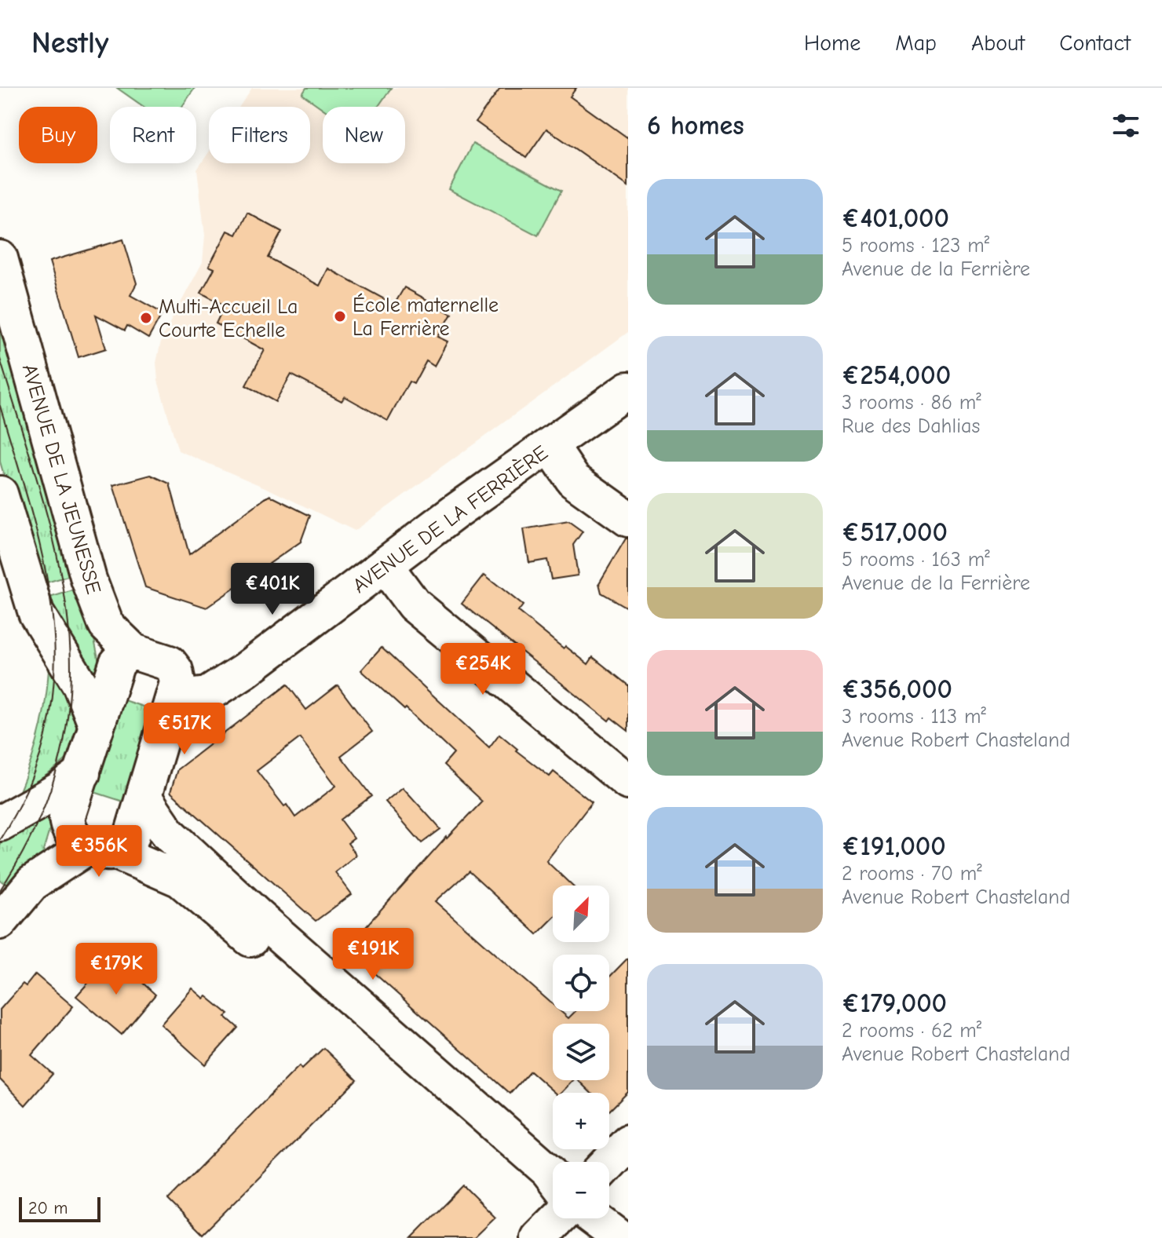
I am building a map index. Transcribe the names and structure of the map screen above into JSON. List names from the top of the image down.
{
  "streets": {
    "street": ["AVENUE DE LA JEUNESSE", "AVENUE DE LA FERRIÈRE"]
  },
  "places": ["École maternelle La Ferrière", "Multi-Accueil La Courte Echelle"],
  "scale_bar": "20 m",
  "north": "top right",
  "page": {
    "header": "Nestly",
    "nav": [
      "Home",
      "Map",
      "About",
      "Contact"
    ],
    "heading": "6 homes",
    "chip": [
      "Buy",
      "Rent",
      "Filters",
      "New"
    ],
    "list": [
      {
        "name": "€401,000",
        "note": "5 rooms · 123 m² · Avenue de la Ferrière"
      },
      {
        "name": "€254,000",
        "note": "3 rooms · 86 m² · Rue des Dahlias"
      },
      {
        "name": "€517,000",
        "note": "5 rooms · 163 m² · Avenue de la Ferrière"
      },
      {
        "name": "€356,000",
        "note": "3 rooms · 113 m² · Avenue Robert Chasteland"
      },
      {
        "name": "€191,000",
        "note": "2 rooms · 70 m² · Avenue Robert Chasteland"
      },
      {
        "name": "€179,000",
        "note": "2 rooms · 62 m² · Avenue Robert Chasteland"
      }
    ],
    "price": [
      "€401K",
      "€254K",
      "€517K",
      "€356K",
      "€191K",
      "€179K"
    ],
    "map_buttons": ["+", "−"],
    "scale": "20 m"
  }
}
